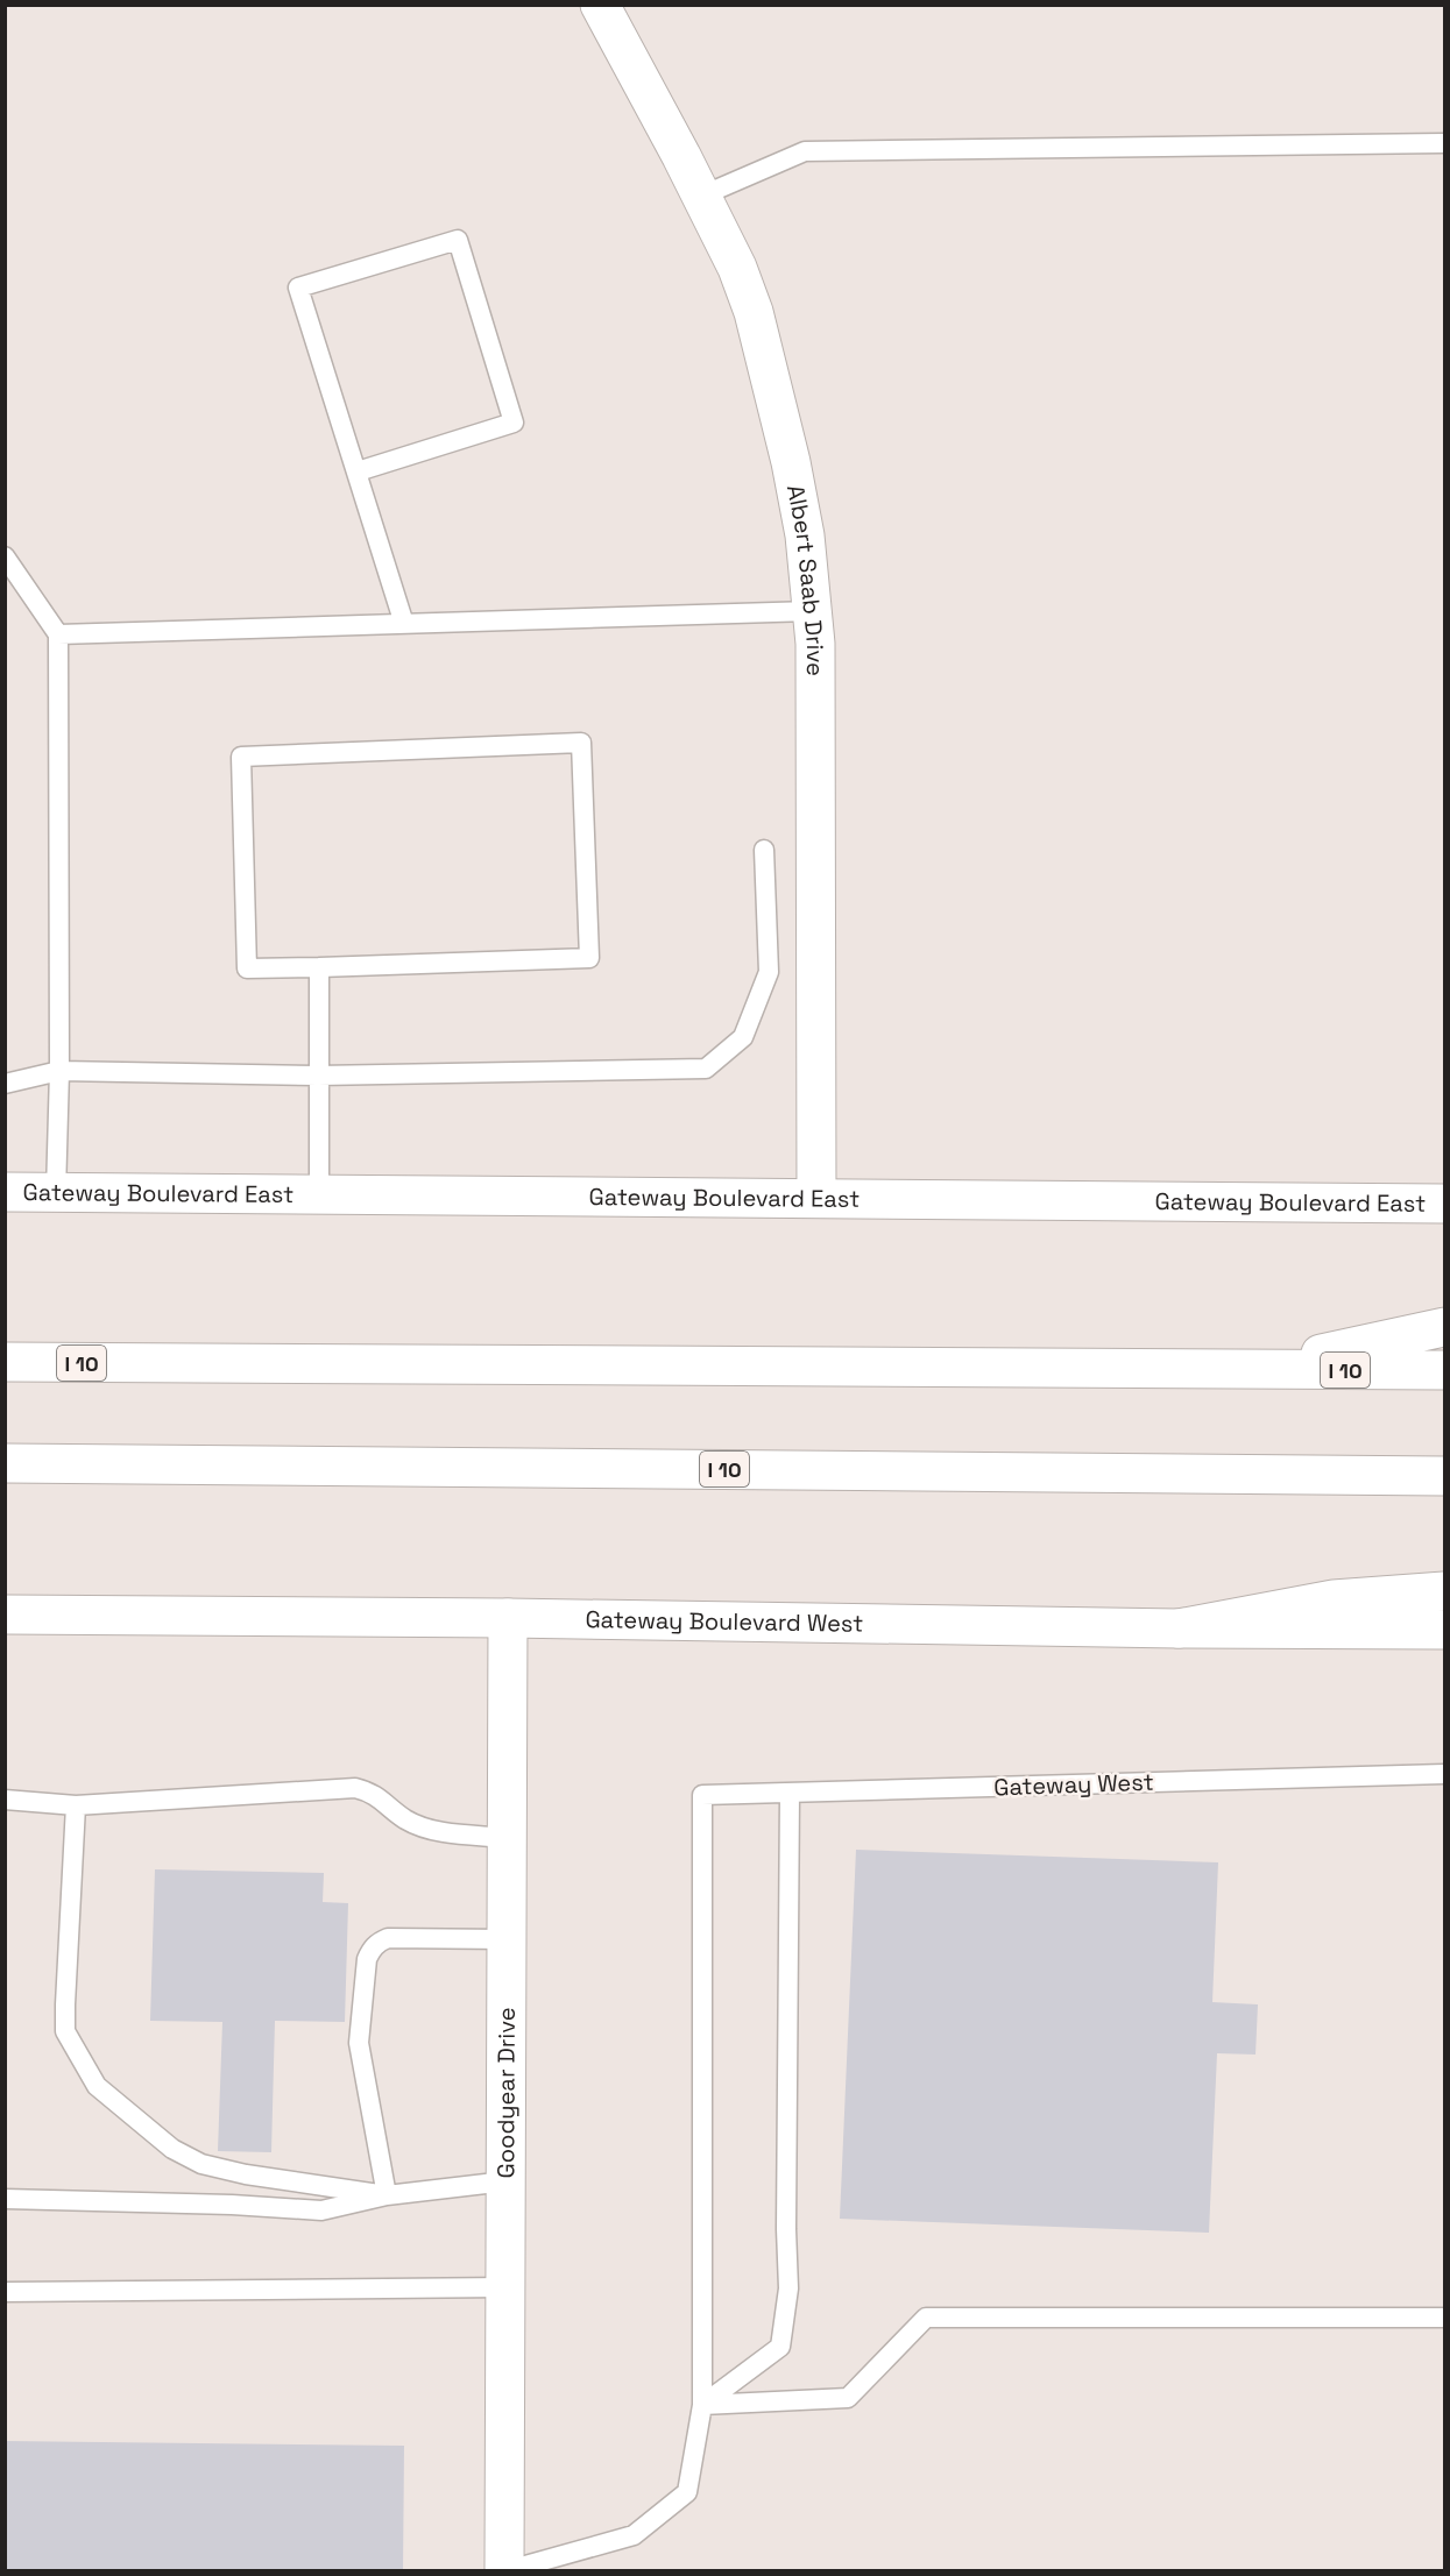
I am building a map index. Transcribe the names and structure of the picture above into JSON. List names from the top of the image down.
{
  "streets": {
    "main road": [
      "Albert Saab Drive",
      "Gateway Boulevard East",
      "I 10",
      "Gateway Boulevard West",
      "Goodyear Drive"
    ],
    "lane": ["Gateway West"]
  },
  "crossings": [
    ["Albert Saab Drive", "Gateway Boulevard East"],
    ["Gateway Boulevard West", "Goodyear Drive"]
  ]
}
